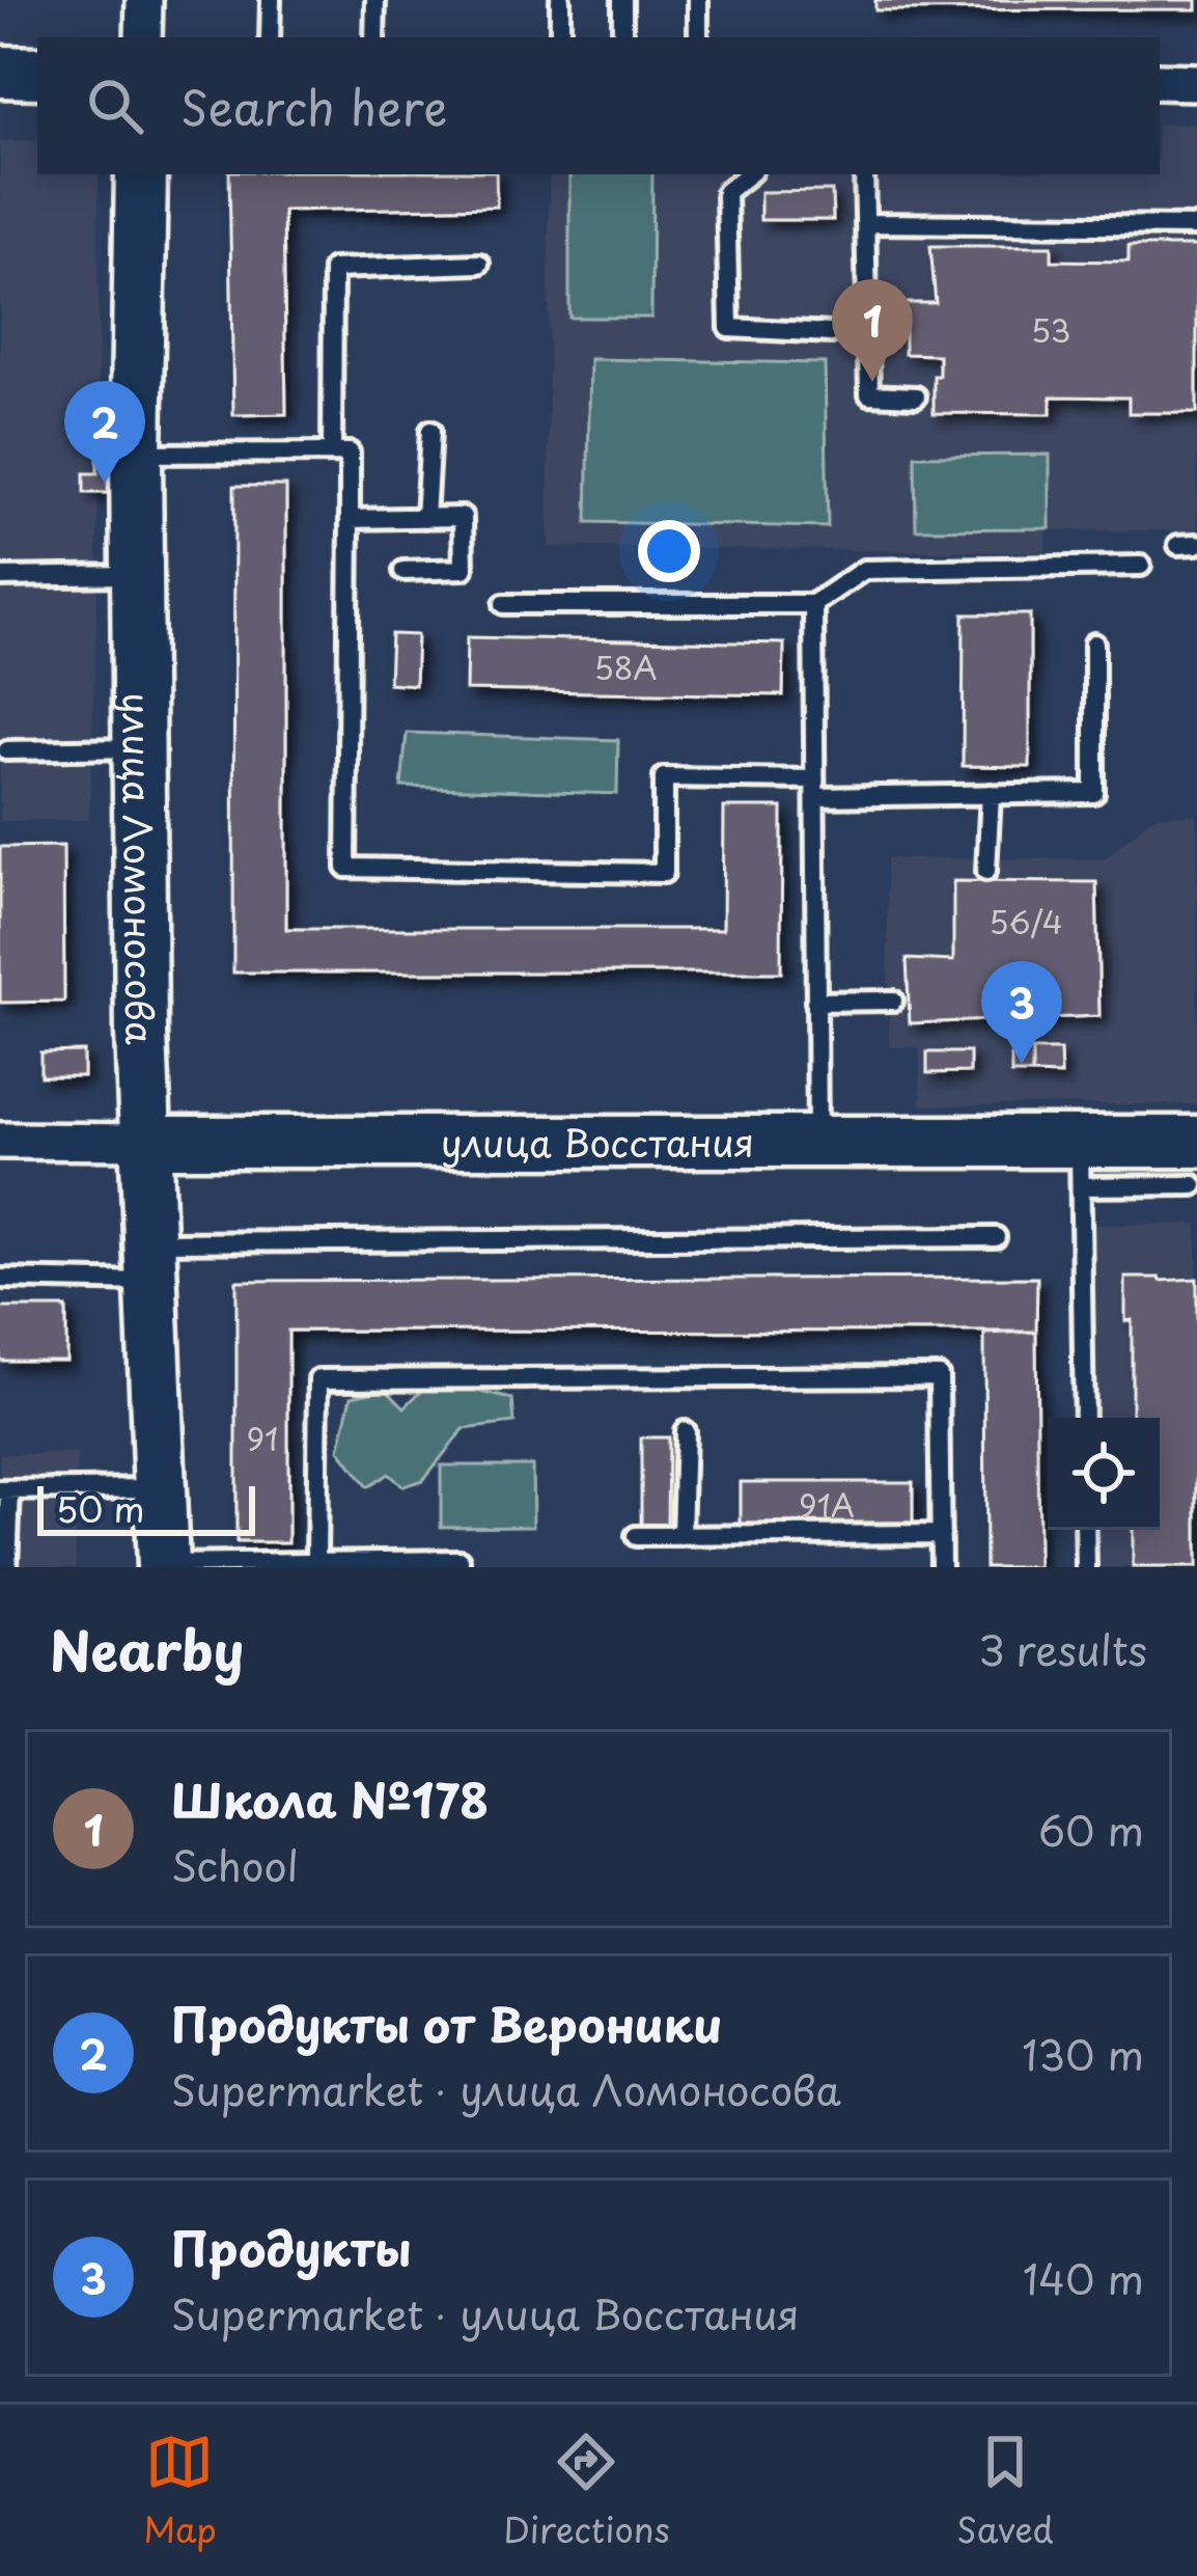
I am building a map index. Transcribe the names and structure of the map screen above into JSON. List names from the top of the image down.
{
  "streets": {
    "street": ["улица Ломоносова", "улица Восстания"]
  },
  "crossings": [
    ["улица Ломоносова", "улица Восстания"]
  ],
  "house_numbers": [
    "53",
    "58А",
    "56/4",
    "91",
    "91А"
  ],
  "scale_bar": "50 m",
  "page": {
    "search": "Search here",
    "pins": ["1", "2", "3"],
    "scale": "50 m",
    "heading": ["Nearby", "3 results"],
    "list": [
      {
        "mark": "1",
        "name": "Школа №178",
        "note": "School",
        "value": "60 m"
      },
      {
        "mark": "2",
        "name": "Продукты от Вероники",
        "note": "Supermarket · улица Ломоносова",
        "value": "130 m"
      },
      {
        "mark": "3",
        "name": "Продукты",
        "note": "Supermarket · улица Восстания",
        "value": "140 m"
      }
    ],
    "nav": ["Map", "Directions", "Saved"]
  }
}
